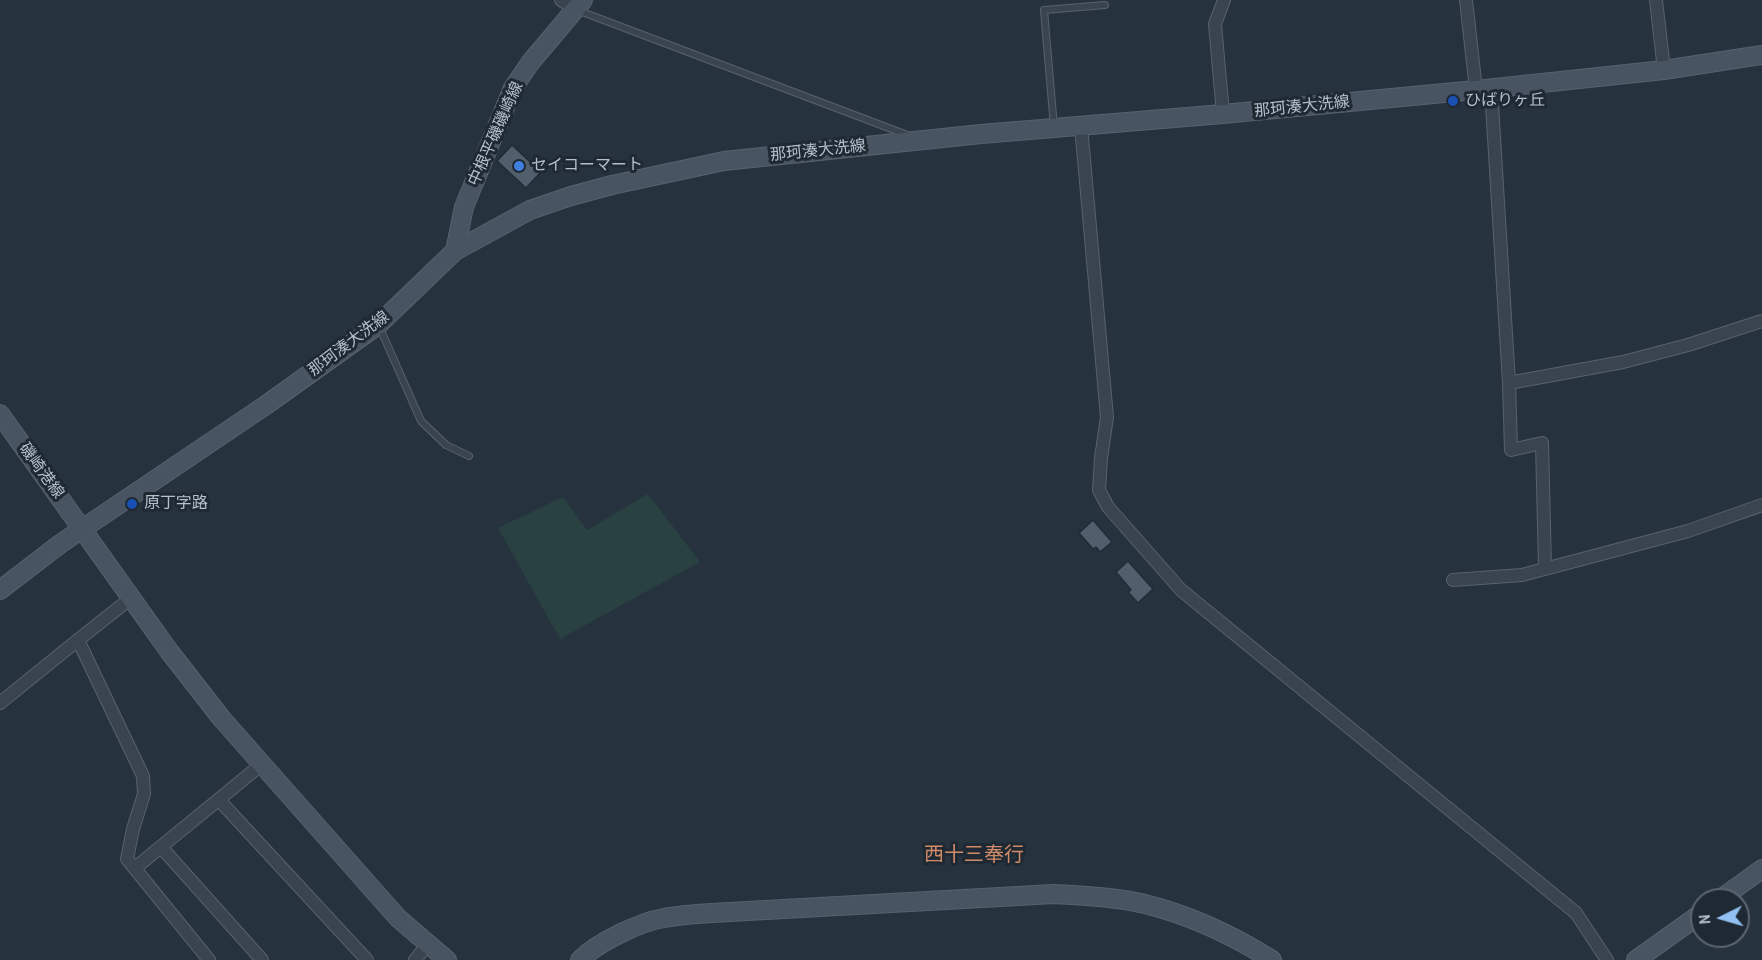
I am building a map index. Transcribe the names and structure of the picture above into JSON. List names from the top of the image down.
{
  "streets": {
    "main road": ["那珂湊大洗線", "中根平磯磯崎線", "磯崎港線"]
  },
  "crossings": [
    ["那珂湊大洗線", "中根平磯磯崎線"],
    ["那珂湊大洗線", "磯崎港線"]
  ],
  "districts": ["西十三奉行"],
  "places": ["ひばりヶ丘", "セイコーマート", "原丁字路"],
  "north": "left"
}
